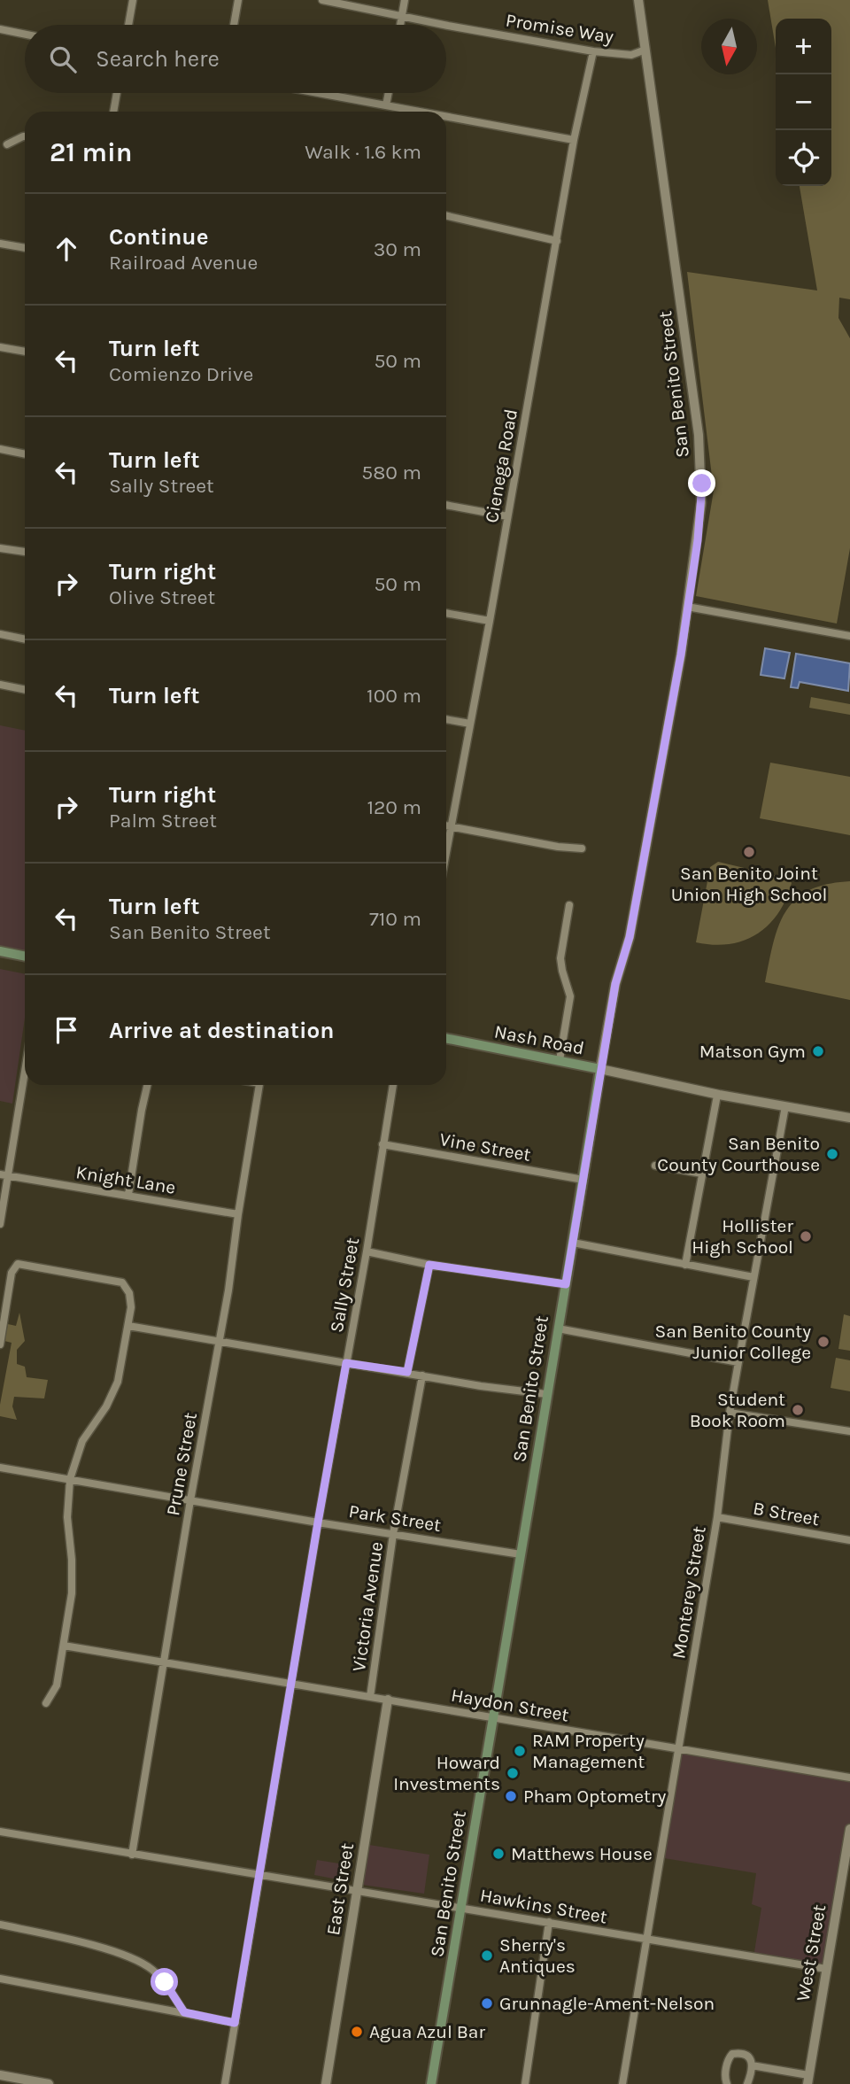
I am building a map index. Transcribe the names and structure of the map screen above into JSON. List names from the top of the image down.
{
  "streets": {
    "main road": ["San Benito Street", "Nash Road"],
    "street": [
      "Promise Way",
      "Cienega Road",
      "Vine Street",
      "Knight Lane",
      "Sally Street",
      "Prune Street",
      "B Street",
      "Park Street",
      "Monterey Street",
      "Victoria Avenue",
      "Haydon Street",
      "East Street",
      "Hawkins Street",
      "West Street"
    ]
  },
  "crossings": [
    ["Promise Way", "San Benito Street"],
    ["Promise Way", "Cienega Road"],
    ["San Benito Street", "Nash Road"],
    ["San Benito Street", "Vine Street"],
    ["San Benito Street", "Park Street"],
    ["San Benito Street", "Haydon Street"],
    ["San Benito Street", "Hawkins Street"],
    ["Nash Road", "Monterey Street"],
    ["Vine Street", "Sally Street"],
    ["Knight Lane", "Prune Street"],
    ["Sally Street", "Park Street"],
    ["Sally Street", "Haydon Street"],
    ["Sally Street", "Hawkins Street"],
    ["Prune Street", "Park Street"],
    ["Prune Street", "Haydon Street"],
    ["Prune Street", "Hawkins Street"],
    ["B Street", "Monterey Street"],
    ["Park Street", "Victoria Avenue"],
    ["Monterey Street", "Haydon Street"],
    ["Monterey Street", "Hawkins Street"],
    ["Victoria Avenue", "Haydon Street"],
    ["Haydon Street", "East Street"],
    ["East Street", "Hawkins Street"],
    ["Hawkins Street", "West Street"]
  ],
  "places": [
    "San Benito Joint Union High School",
    "Matson Gym",
    "San Benito County Courthouse",
    "Hollister High School",
    "San Benito County Junior College",
    "Student Book Room",
    "RAM Property Management",
    "Howard Investments",
    "Pham Optometry",
    "Matthews House",
    "Sherry's Antiques",
    "Grunnagle-Ament-Nelson",
    "Agua Azul Bar"
  ],
  "north": "bottom",
  "page": {
    "map_buttons": ["+", "−"],
    "search": "Search here",
    "heading": ["21 min", "Walk · 1.6 km"],
    "list": [
      ["Continue", "Railroad Avenue", "30 m"],
      ["Turn left", "Comienzo Drive", "50 m"],
      ["Turn left", "Sally Street", "580 m"],
      ["Turn right", "Olive Street", "50 m"],
      ["Turn left", "100 m"],
      ["Turn right", "Palm Street", "120 m"],
      ["Turn left", "San Benito Street", "710 m"],
      "Arrive at destination"
    ]
  }
}
